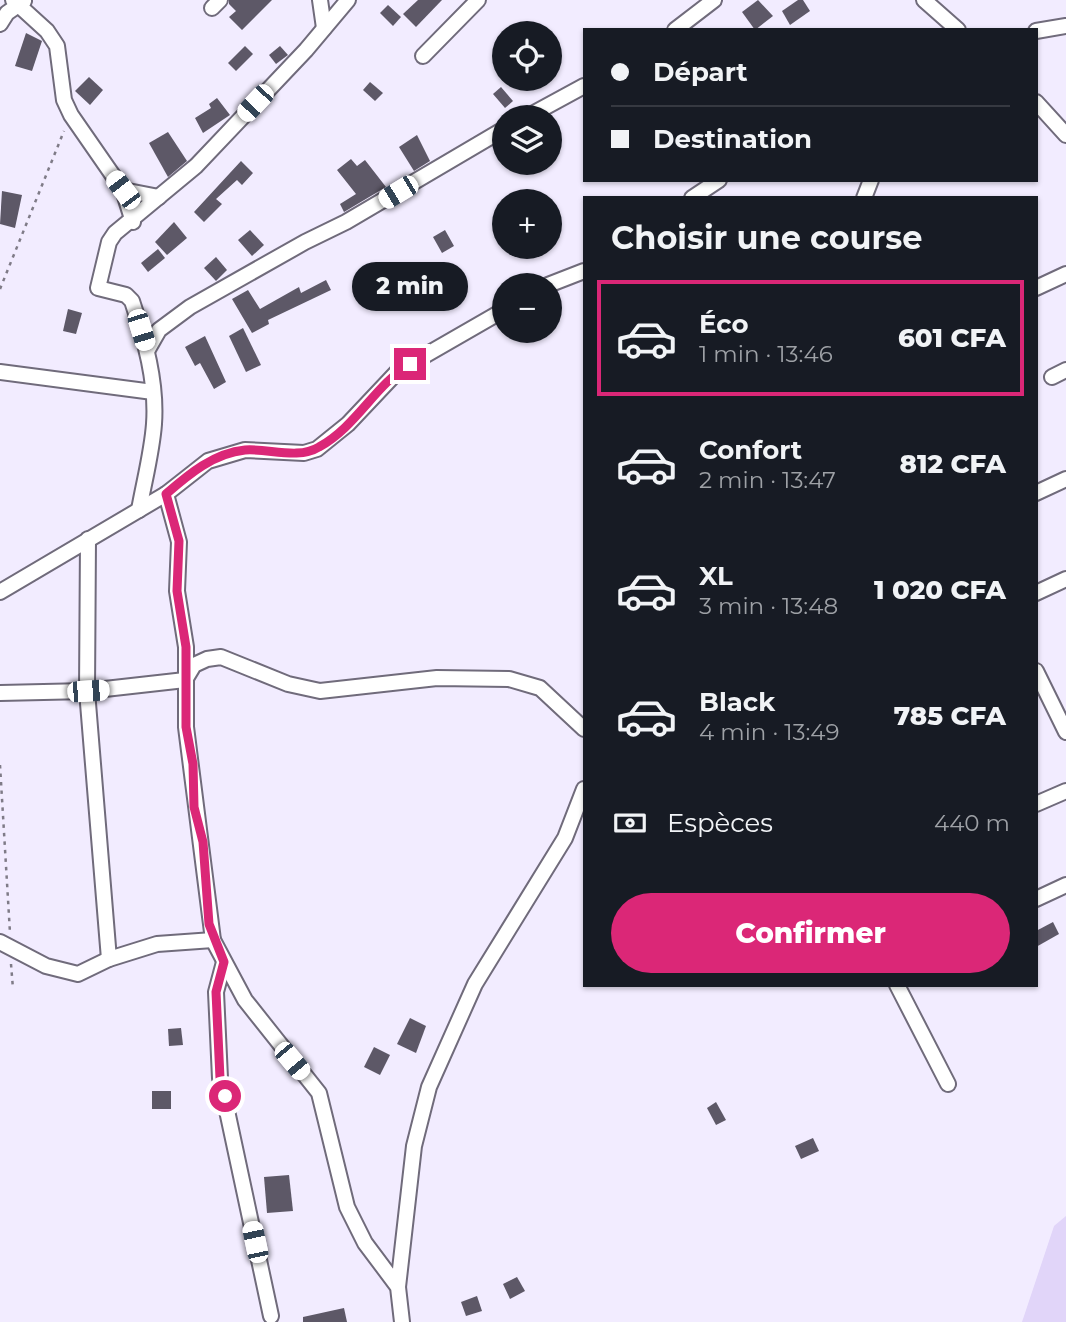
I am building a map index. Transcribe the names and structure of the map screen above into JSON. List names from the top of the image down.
{
  "page": {
    "map_buttons": ["+", "−"],
    "banner": ["Départ", "Destination"],
    "heading": "Choisir une course",
    "bubble": "2 min",
    "list": [
      {
        "name": "Éco",
        "note": "1 min · 13:46",
        "value": "601 CFA"
      },
      {
        "name": "Confort",
        "note": "2 min · 13:47",
        "value": "812 CFA"
      },
      {
        "name": "XL",
        "note": "3 min · 13:48",
        "value": "1 020 CFA"
      },
      {
        "name": "Black",
        "note": "4 min · 13:49",
        "value": "785 CFA"
      }
    ],
    "pay": ["Espèces", "440 m"],
    "buttons": "Confirmer"
  }
}
